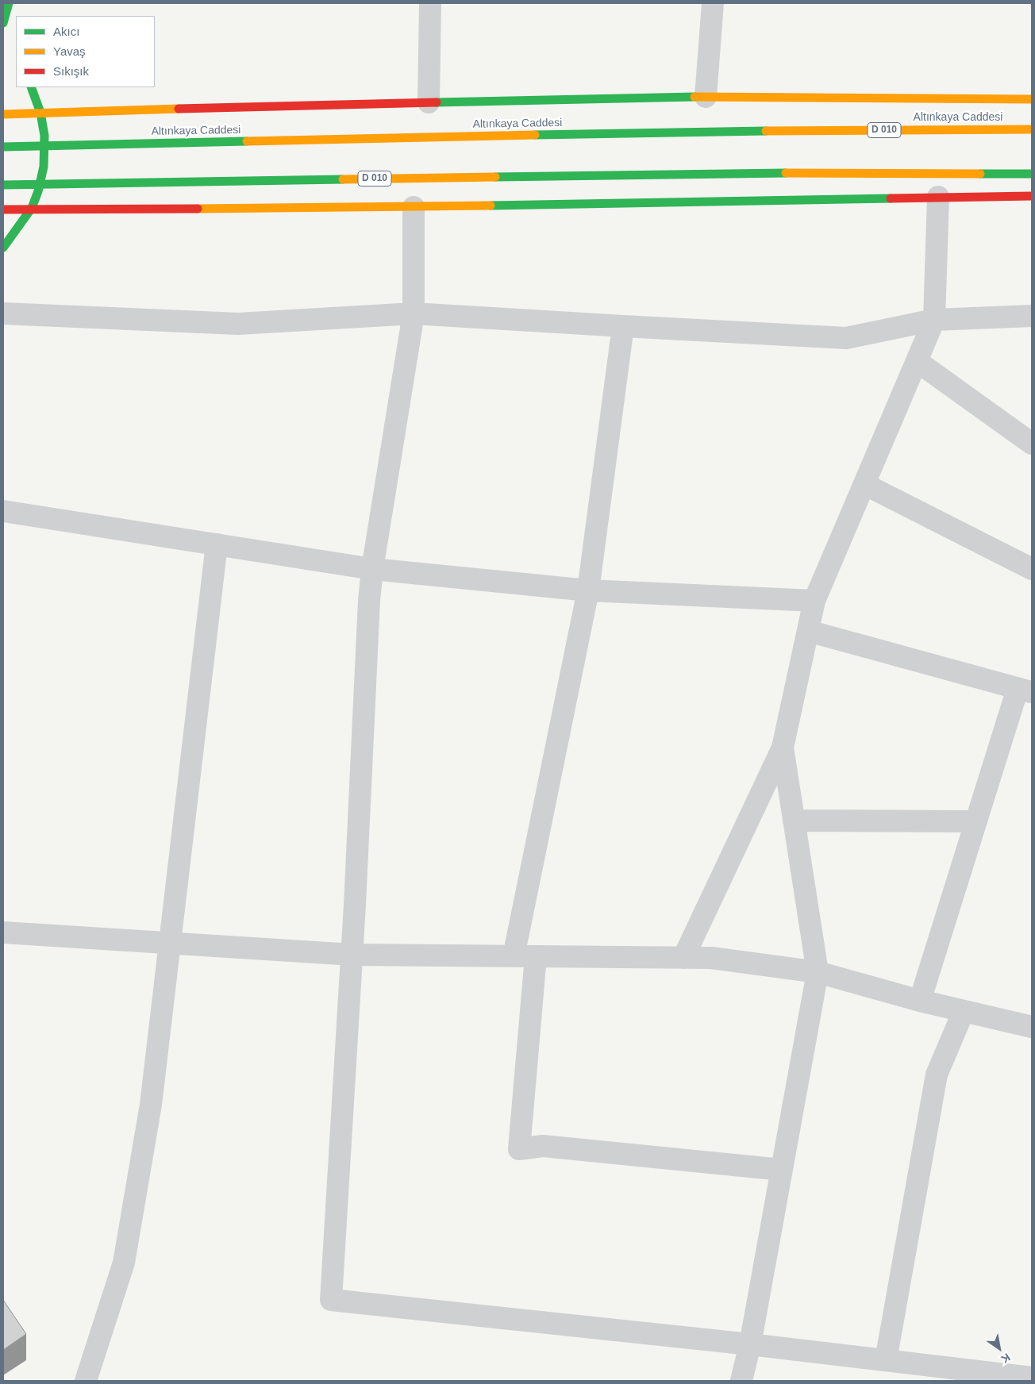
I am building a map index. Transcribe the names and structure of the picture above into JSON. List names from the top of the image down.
{
  "streets": {
    "main road": ["Altınkaya Caddesi", "D 010"]
  },
  "legend": ["Akıcı", "Yavaş", "Sıkışık"],
  "north": "bottom right"
}
